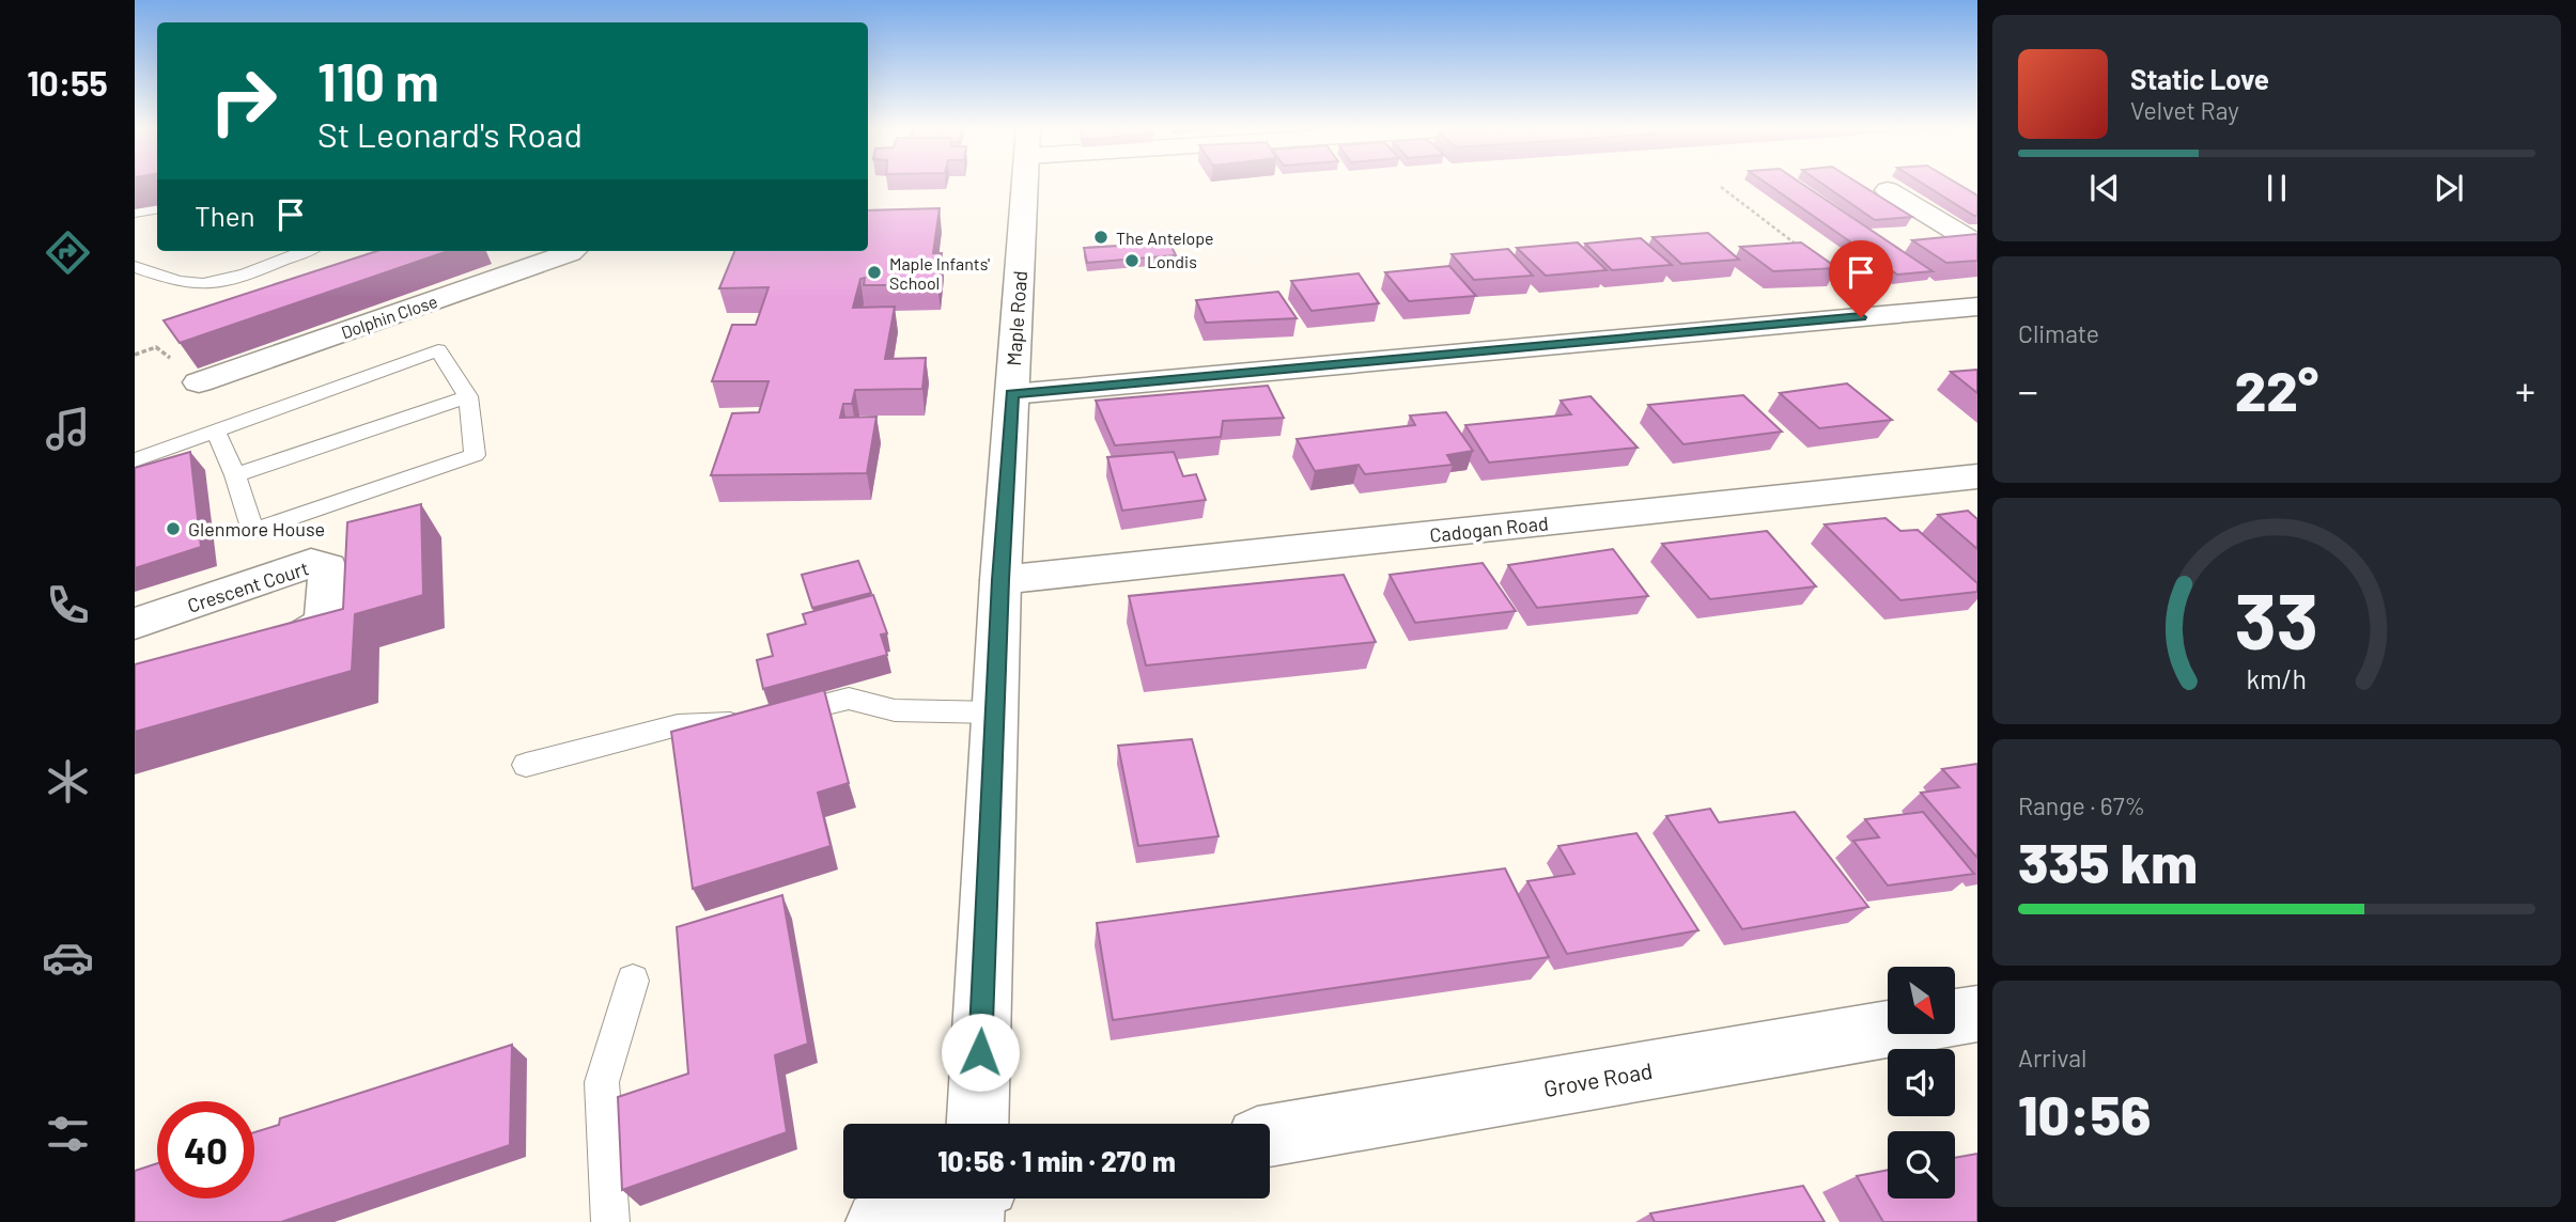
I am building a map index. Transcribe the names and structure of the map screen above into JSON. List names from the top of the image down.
{
  "streets": {
    "street": [
      "Dolphin Close",
      "Maple Road",
      "Cadogan Road",
      "Crescent Court",
      "Grove Road"
    ]
  },
  "crossings": [
    ["Maple Road", "Cadogan Road"]
  ],
  "places": [
    "The Antelope",
    "Londis",
    "Maple Infants' School",
    "Glenmore House"
  ],
  "north": "bottom right",
  "page": {
    "tabs": "10:55",
    "turn": ["110 m", "St Leonard's Road"],
    "song": ["Static Love", "Velvet Ray"],
    "then": "Then",
    "tile": [
      "Climate",
      ["Range · 67%", "335 km"],
      ["Arrival", "10:56"]
    ],
    "heat": ["−", "22°", "+"],
    "limit": "40",
    "trip": "10:56 · 1 min · 270 m",
    "gauge": ["33", "km/h"]
  }
}
